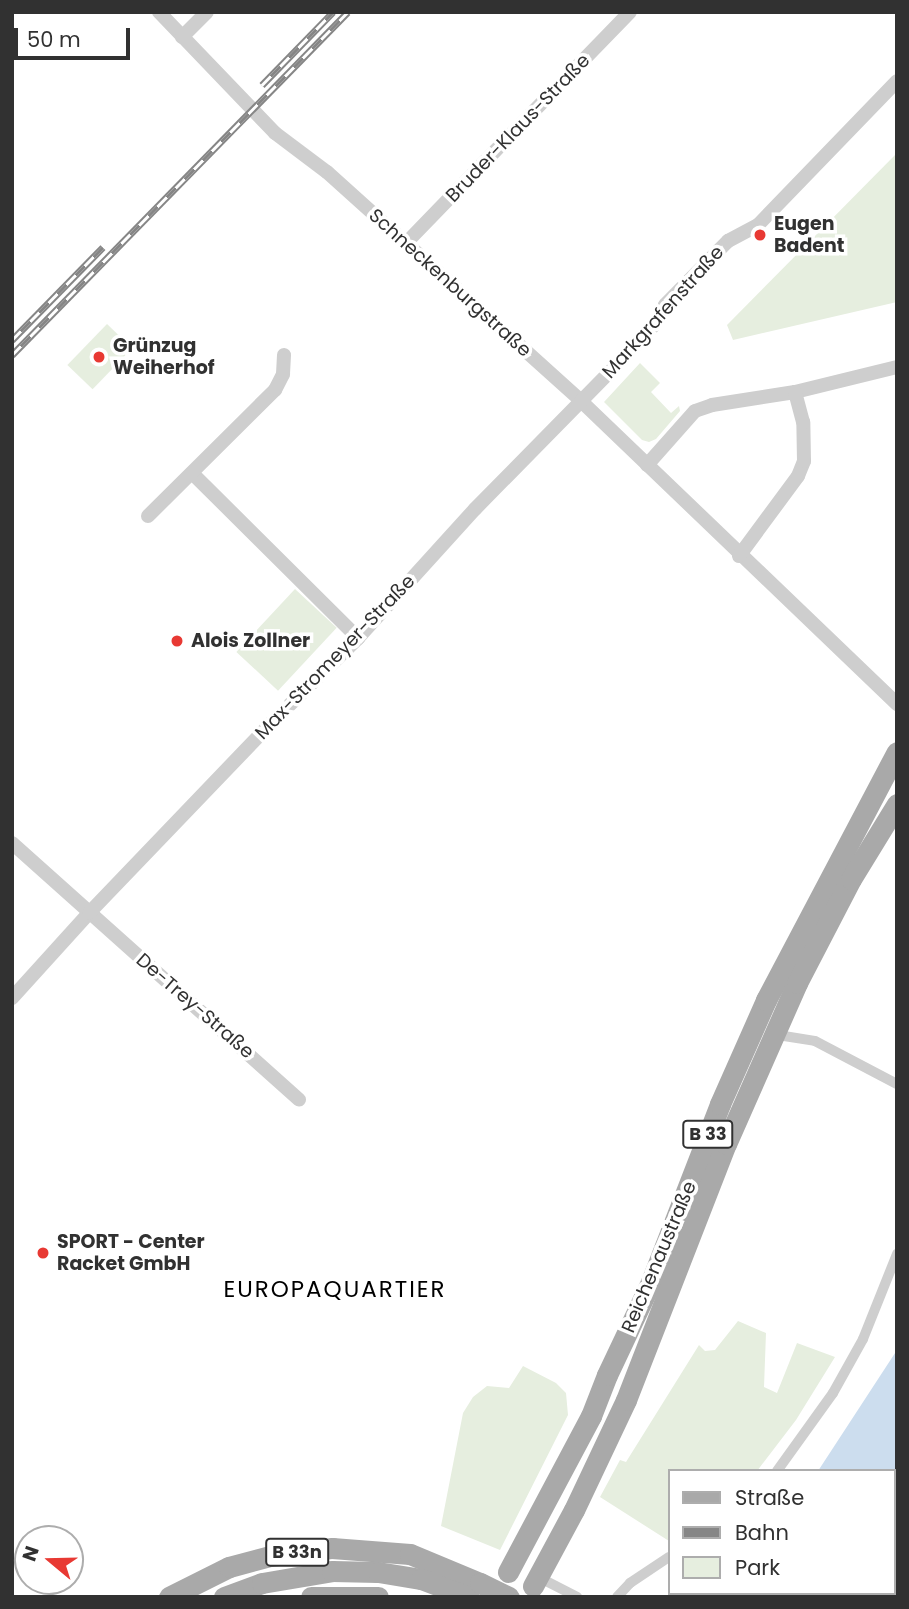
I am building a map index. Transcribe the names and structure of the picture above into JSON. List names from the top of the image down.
{
  "streets": {
    "main road": ["B 33", "Reichenaustraße", "B 33n"],
    "street": [
      "Bruder-Klaus-Straße",
      "Schneckenburgstraße",
      "Markgrafenstraße",
      "Max-Stromeyer-Straße",
      "De-Trey-Straße"
    ]
  },
  "crossings": [
    ["Bruder-Klaus-Straße", "Schneckenburgstraße"],
    ["Schneckenburgstraße", "Markgrafenstraße"],
    ["Schneckenburgstraße", "Max-Stromeyer-Straße"],
    ["Markgrafenstraße", "Max-Stromeyer-Straße"],
    ["Max-Stromeyer-Straße", "De-Trey-Straße"]
  ],
  "districts": ["EUROPAQUARTIER"],
  "places": [
    "Eugen Badent",
    "Grünzug Weiherhof",
    "Alois Zollner",
    "SPORT - Center Racket GmbH"
  ],
  "legend": ["Straße", "Bahn", "Park"],
  "scale_bar": "50 m",
  "north": "left"
}
